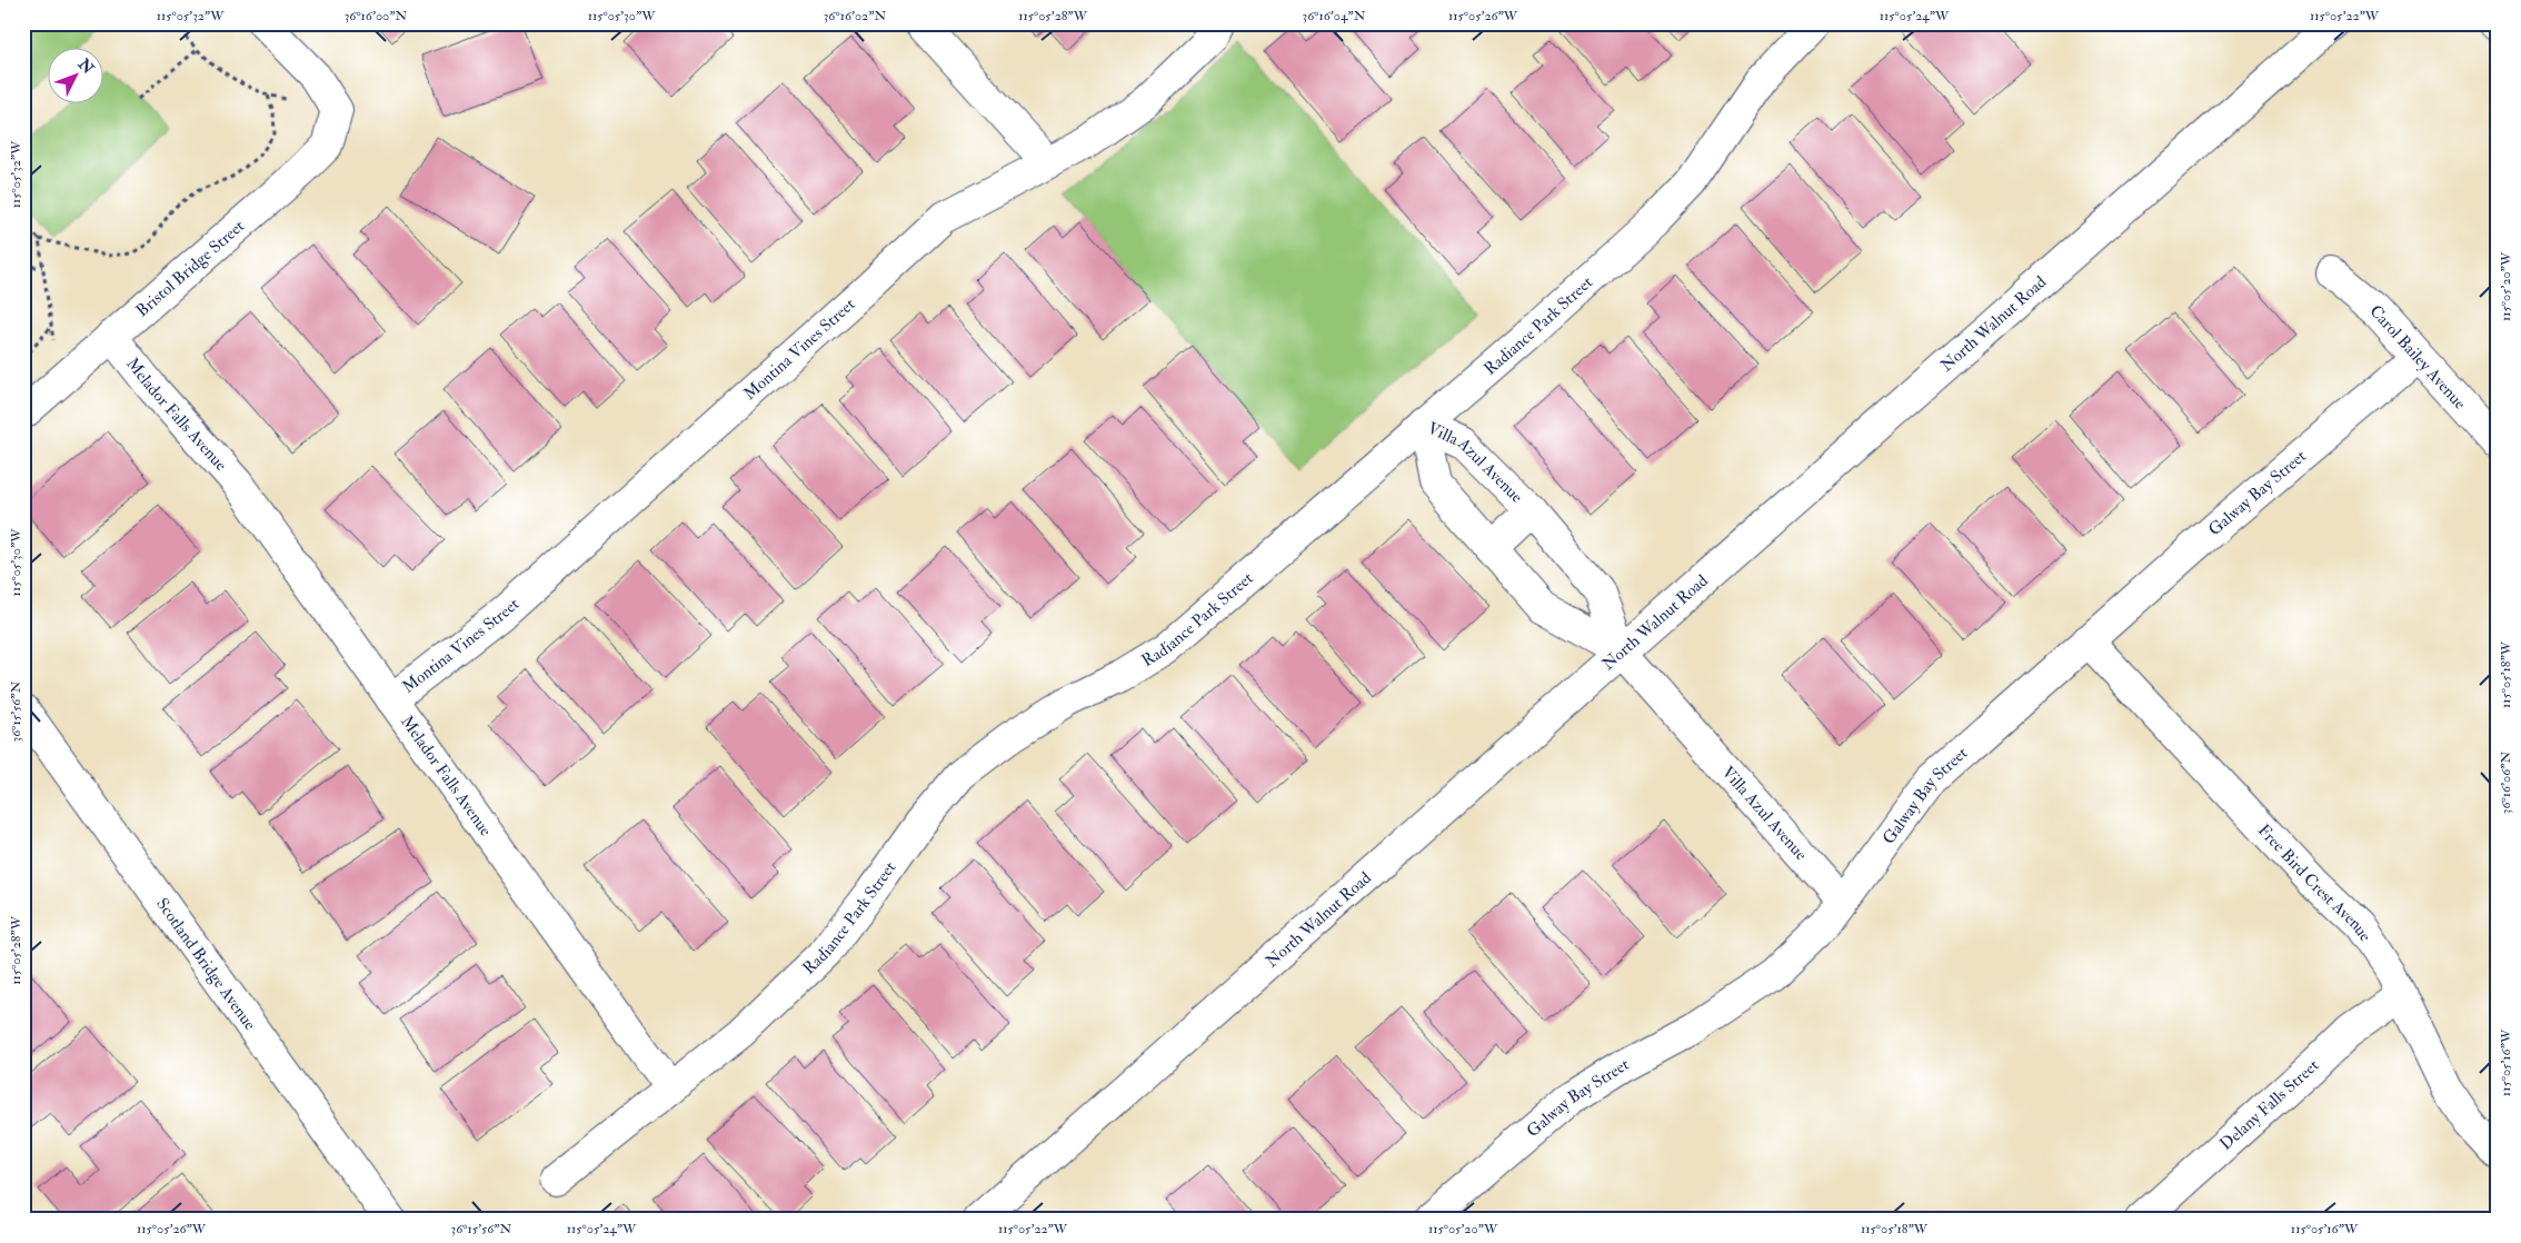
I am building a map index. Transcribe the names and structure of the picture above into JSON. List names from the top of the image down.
{
  "streets": {
    "street": [
      "Bristol Bridge Street",
      "North Walnut Road",
      "Radiance Park Street",
      "Montina Vines Street",
      "Carol Bailey Avenue",
      "Melador Falls Avenue",
      "Villa Azul Avenue",
      "Galway Bay Street",
      "Free Bird Crest Avenue",
      "Scotland Bridge Avenue",
      "Delany Falls Street"
    ]
  },
  "crossings": [
    ["Bristol Bridge Street", "Melador Falls Avenue"],
    ["North Walnut Road", "Villa Azul Avenue"],
    ["Radiance Park Street", "Melador Falls Avenue"],
    ["Radiance Park Street", "Villa Azul Avenue"],
    ["Montina Vines Street", "Melador Falls Avenue"],
    ["Carol Bailey Avenue", "Galway Bay Street"],
    ["Villa Azul Avenue", "Galway Bay Street"],
    ["Galway Bay Street", "Free Bird Crest Avenue"],
    ["Free Bird Crest Avenue", "Delany Falls Street"]
  ],
  "north": "top right",
  "coordinates": [
    "115°05'32\"W",
    "36°16'00\"N",
    "115°05'30\"W",
    "36°16'02\"N",
    "115°05'28\"W",
    "36°16'04\"N",
    "115°05'26\"W",
    "115°05'24\"W",
    "115°05'22\"W",
    "115°05'20\"W",
    "115°05'18\"W",
    "36°15'56\"N",
    "36°16'06\"N",
    "115°05'16\"W"
  ]
}
